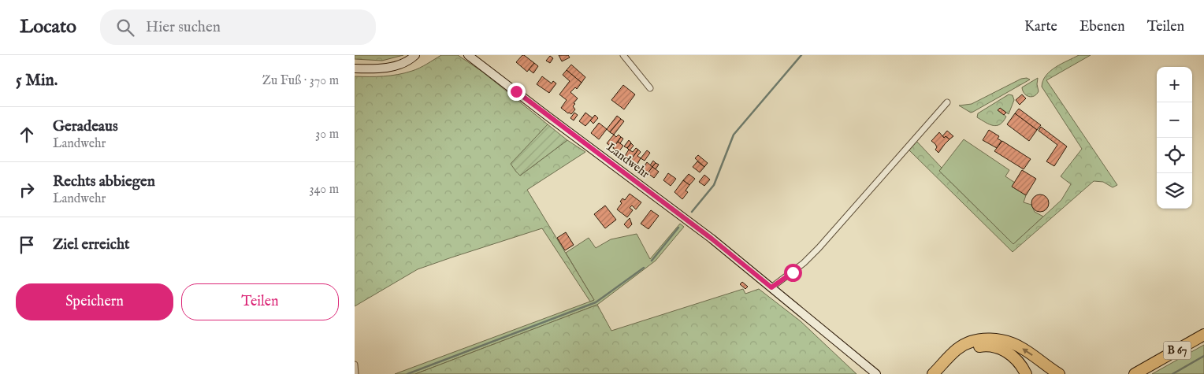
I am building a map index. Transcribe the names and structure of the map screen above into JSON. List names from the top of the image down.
{
  "streets": {
    "highway": ["B 67"],
    "main road": ["Landwehr"]
  },
  "page": {
    "header": "Locato",
    "search": "Hier suchen",
    "nav": ["Karte", "Ebenen", "Teilen"],
    "heading": ["5 Min.", "Zu Fuß · 370 m"],
    "map_buttons": ["+", "−"],
    "list": [
      ["Geradeaus", "Landwehr", "30 m"],
      ["Rechts abbiegen", "Landwehr", "340 m"],
      "Ziel erreicht"
    ],
    "buttons": ["Speichern", "Teilen"]
  }
}
